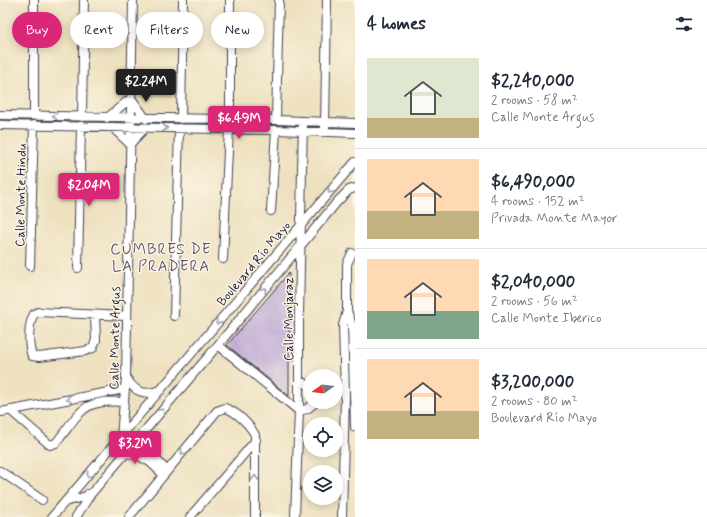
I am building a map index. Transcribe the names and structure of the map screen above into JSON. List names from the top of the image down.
{
  "streets": {
    "street": [
      "Calle Monte Hindu",
      "Boulevard Río Mayo",
      "Calle Monjaraz",
      "Calle Monte Argus"
    ]
  },
  "crossings": [
    ["Boulevard Río Mayo", "Calle Monjaraz"],
    ["Boulevard Río Mayo", "Calle Monte Argus"]
  ],
  "districts": ["CUMBRES DE LA PRADERA"],
  "north": "left",
  "page": {
    "heading": "4 homes",
    "chip": [
      "Buy",
      "Rent",
      "Filters",
      "New"
    ],
    "list": [
      {
        "name": "$2,240,000",
        "note": "2 rooms · 58 m² · Calle Monte Argus"
      },
      {
        "name": "$6,490,000",
        "note": "4 rooms · 152 m² · Privada Monte Mayor"
      },
      {
        "name": "$2,040,000",
        "note": "2 rooms · 56 m² · Calle Monte Iberico"
      },
      {
        "name": "$3,200,000",
        "note": "2 rooms · 80 m² · Boulevard Río Mayo"
      }
    ],
    "price": [
      "$2.24M",
      "$6.49M",
      "$2.04M",
      "$3.2M"
    ]
  }
}
